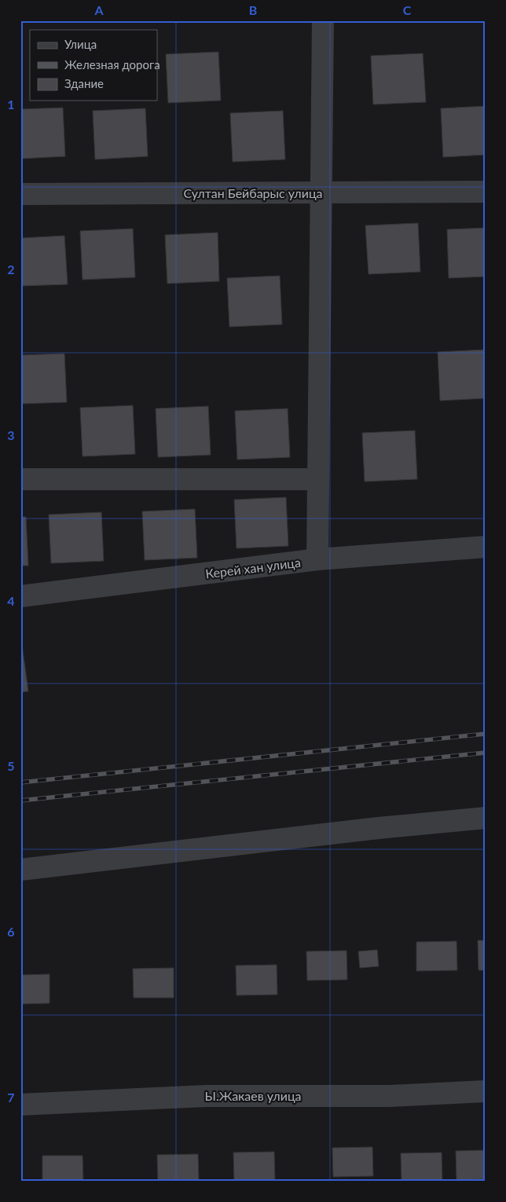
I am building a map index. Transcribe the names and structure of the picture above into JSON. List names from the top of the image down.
{
  "streets": {
    "street": ["Султан Бейбарыс улица", "Керей хан улица", "Ы.Жакаев улица"]
  },
  "legend": ["Улица", "Железная дорога", "Здание"],
  "grid": {
    "columns": ["A", "B", "C"],
    "rows": [
      "1",
      "2",
      "3",
      "4",
      "5",
      "6",
      "7"
    ]
  }
}
